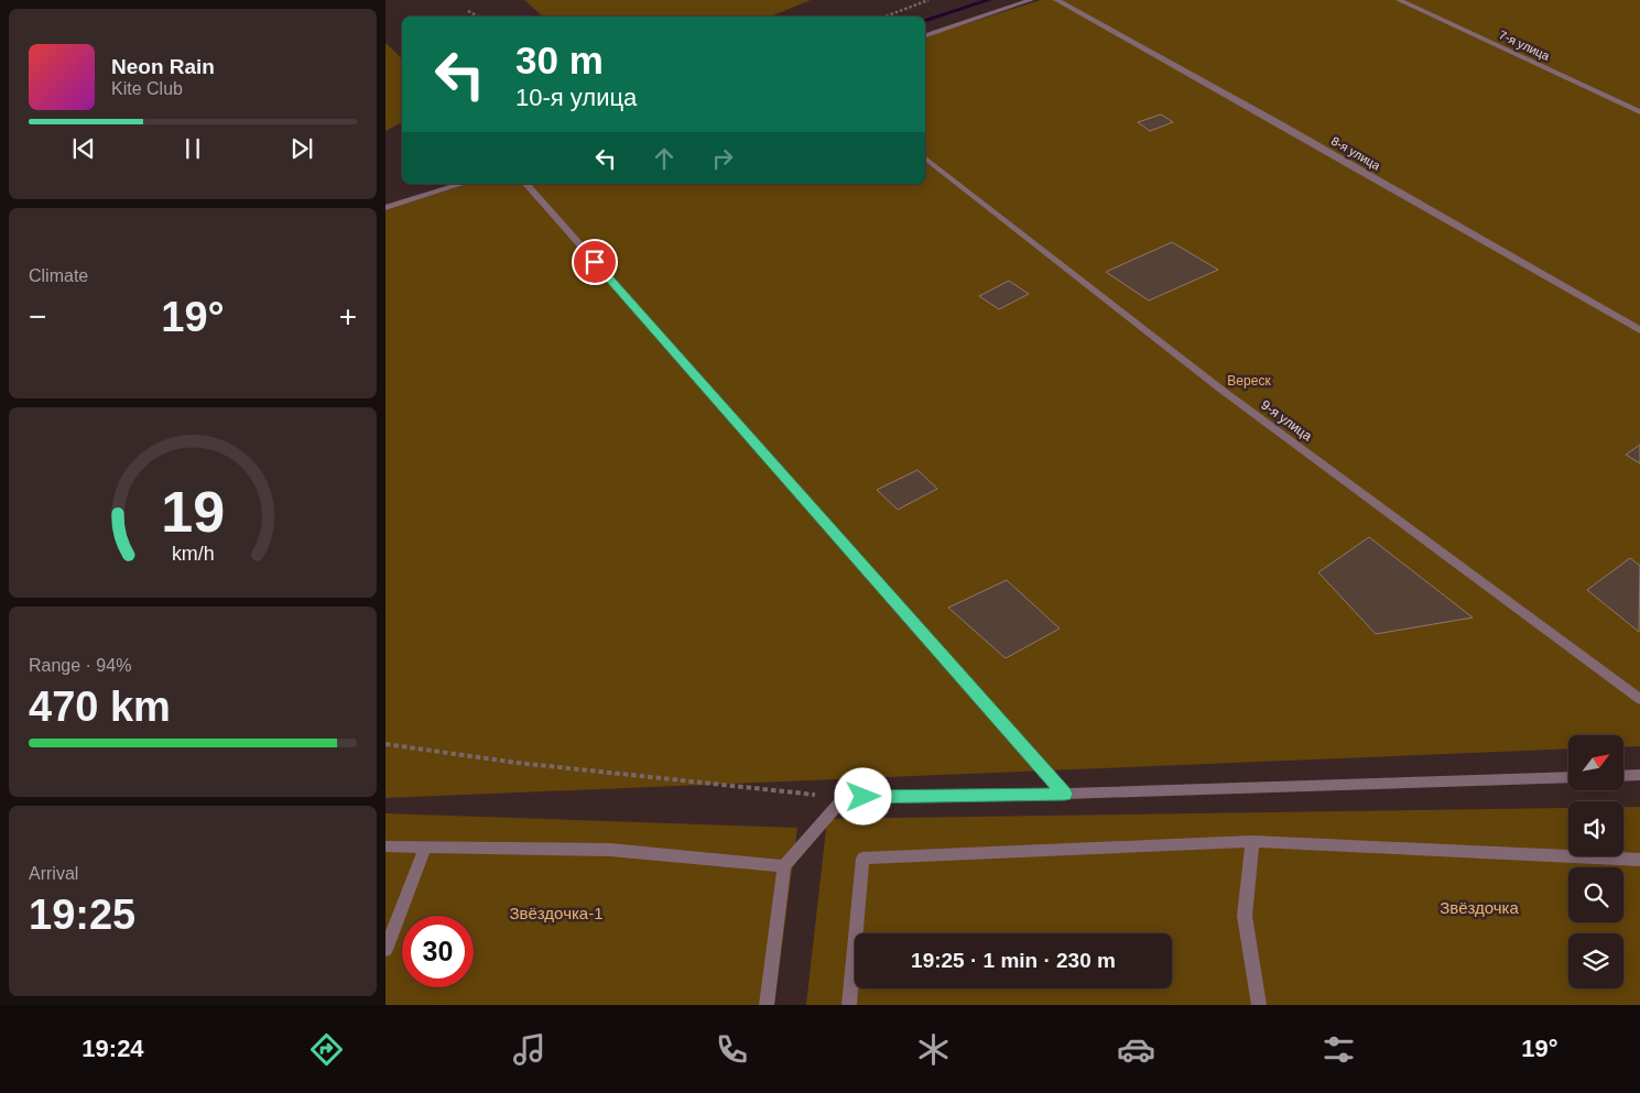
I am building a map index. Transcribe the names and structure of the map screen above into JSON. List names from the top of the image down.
{
  "streets": {
    "street": ["7-я улица", "8-я улица", "9-я улица"]
  },
  "parks": ["Вереск", "Звёздочка", "Звёздочка-1"],
  "north": "top right",
  "page": {
    "turn": ["30 m", "10-я улица"],
    "song": ["Neon Rain", "Kite Club"],
    "tile": [
      "Climate",
      ["Range · 94%", "470 km"],
      ["Arrival", "19:25"]
    ],
    "heat": ["−", "19°", "+"],
    "limit": "30",
    "trip": "19:25 · 1 min · 230 m",
    "tabs": ["19:24", "19°"],
    "gauge": ["19", "km/h"]
  }
}
